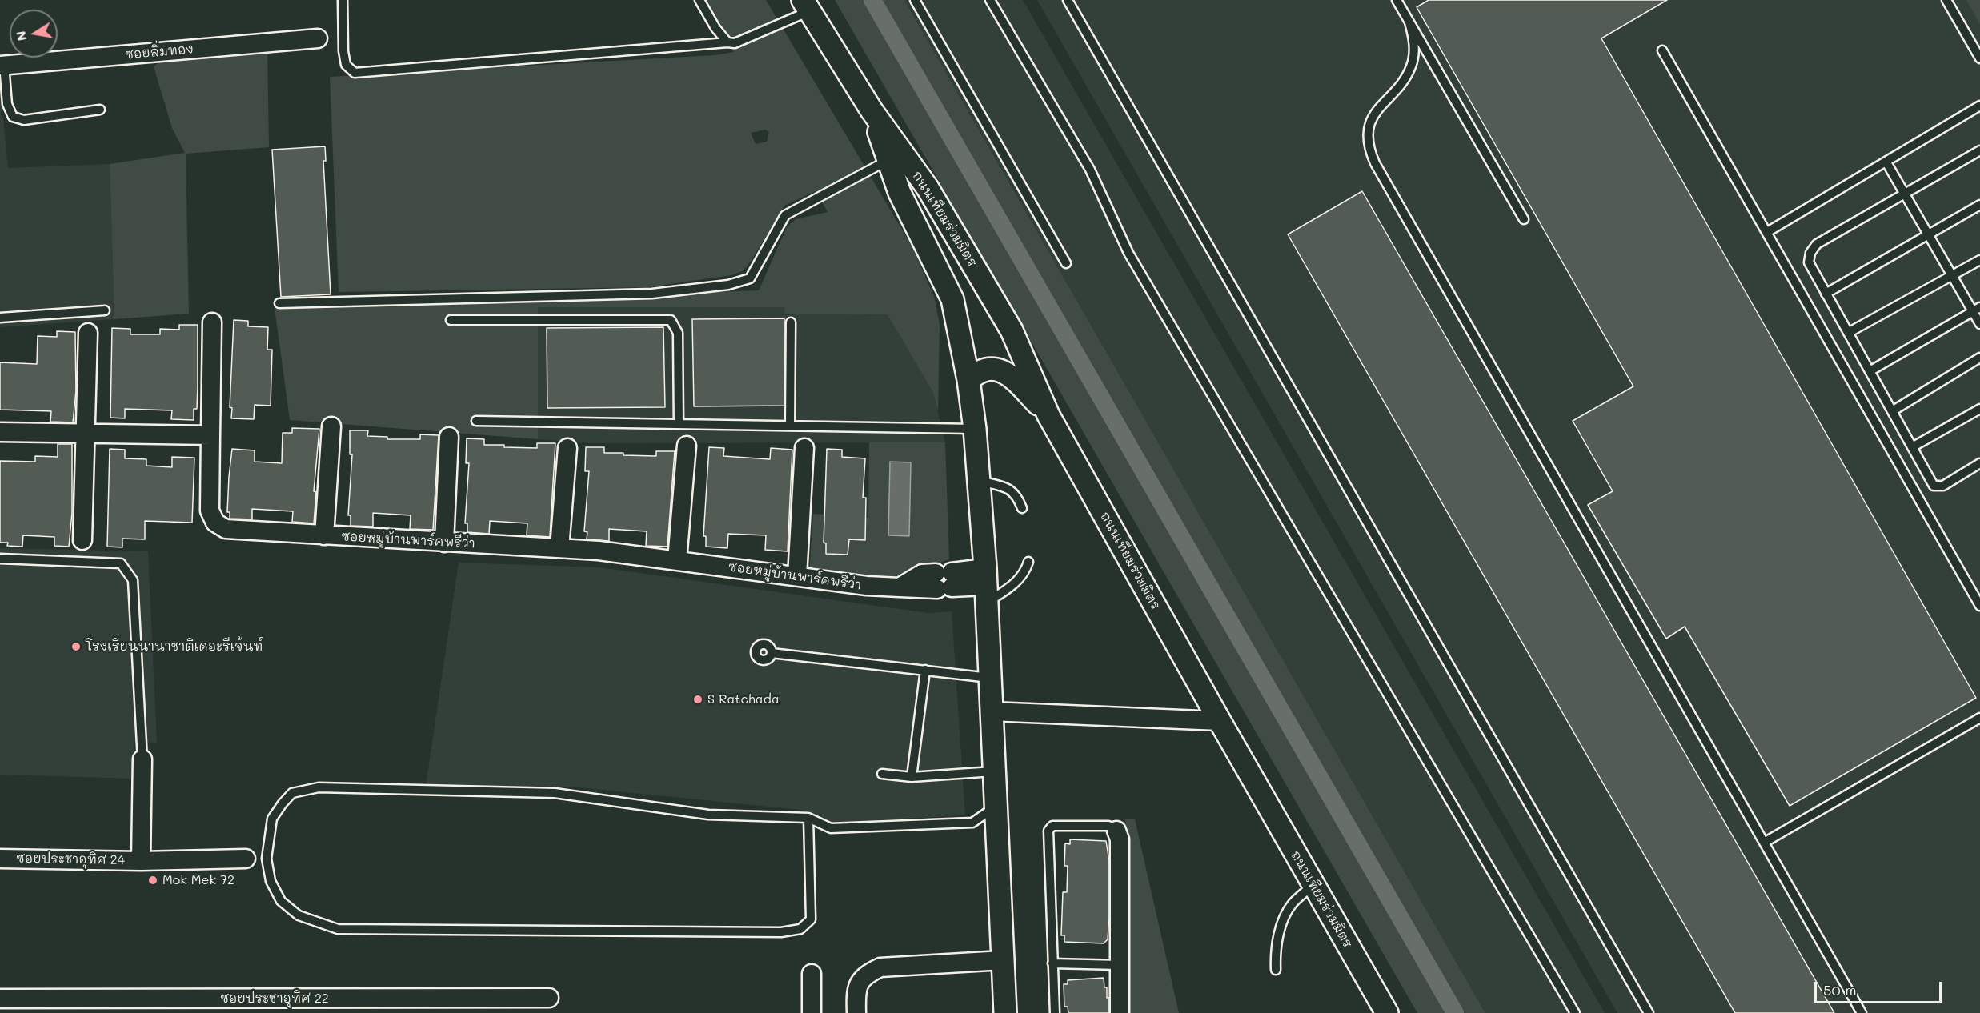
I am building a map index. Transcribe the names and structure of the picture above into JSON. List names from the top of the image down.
{
  "streets": {
    "street": [
      "ซอยลิ่มทอง",
      "ถนนเทียมร่วมมิตร",
      "ซอยหมู่บ้านพาร์คพรีว่า",
      "ซอยประชาอุทิศ 24",
      "ซอยประชาอุทิศ 22"
    ]
  },
  "crossings": [
    ["ถนนเทียมร่วมมิตร", "ซอยหมู่บ้านพาร์คพรีว่า"]
  ],
  "places": ["โรงเรียนนานาชาติเดอะรีเจ้นท์", "S Ratchada", "Mok Mek 72"],
  "scale_bar": "50 m",
  "north": "left"
}
